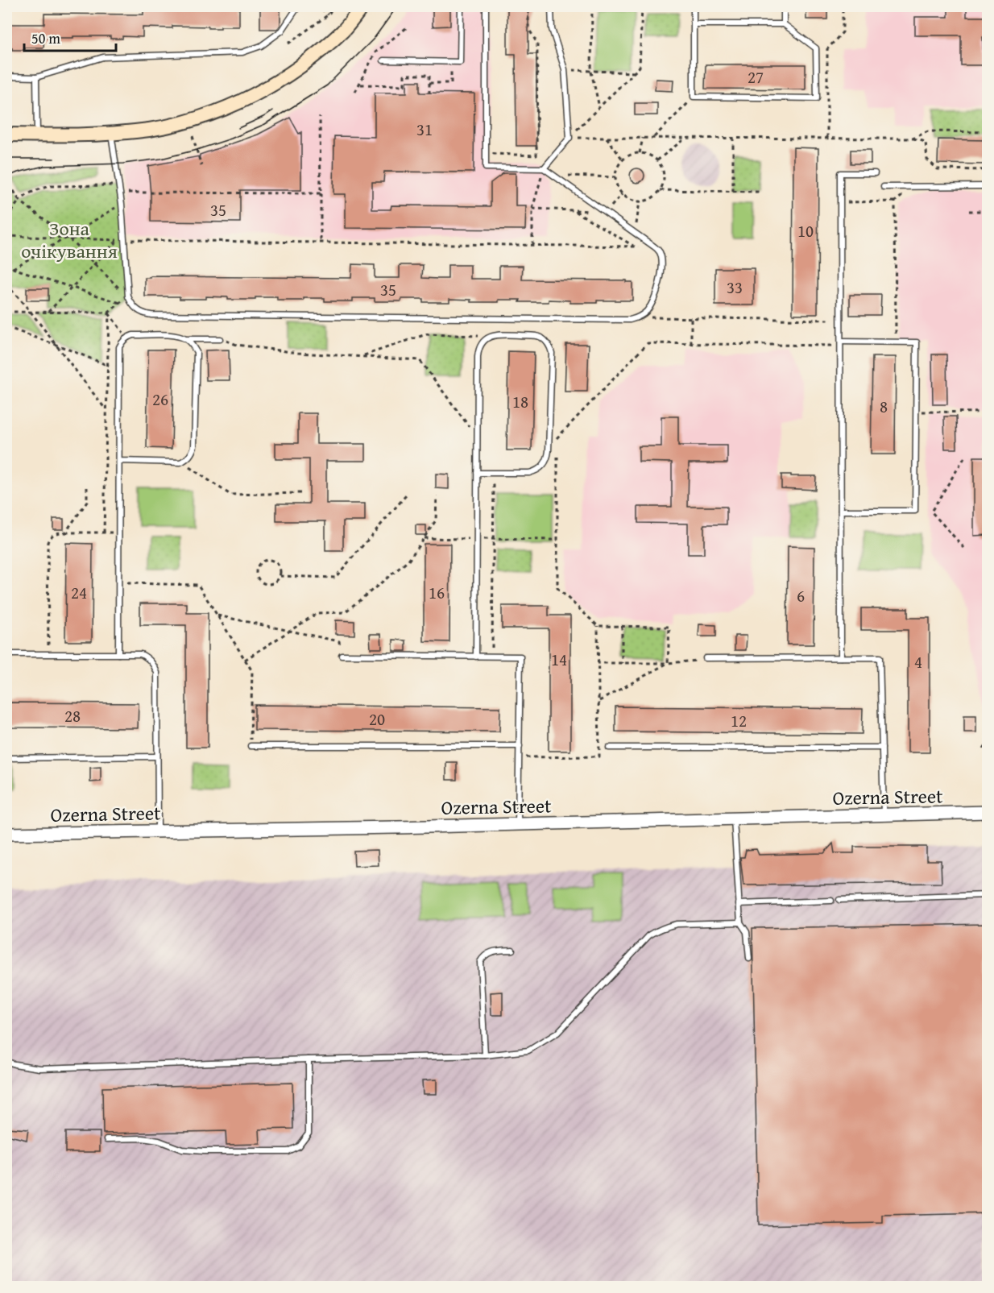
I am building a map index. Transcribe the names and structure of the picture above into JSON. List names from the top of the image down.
{
  "streets": {
    "street": ["Ozerna Street"]
  },
  "parks": ["Зона очікування"],
  "house_numbers": [
    "27",
    "31",
    "35",
    "10",
    "33",
    "35",
    "26",
    "18",
    "8",
    "24",
    "16",
    "6",
    "14",
    "4",
    "28",
    "20",
    "12"
  ],
  "scale_bar": "50 m"
}
